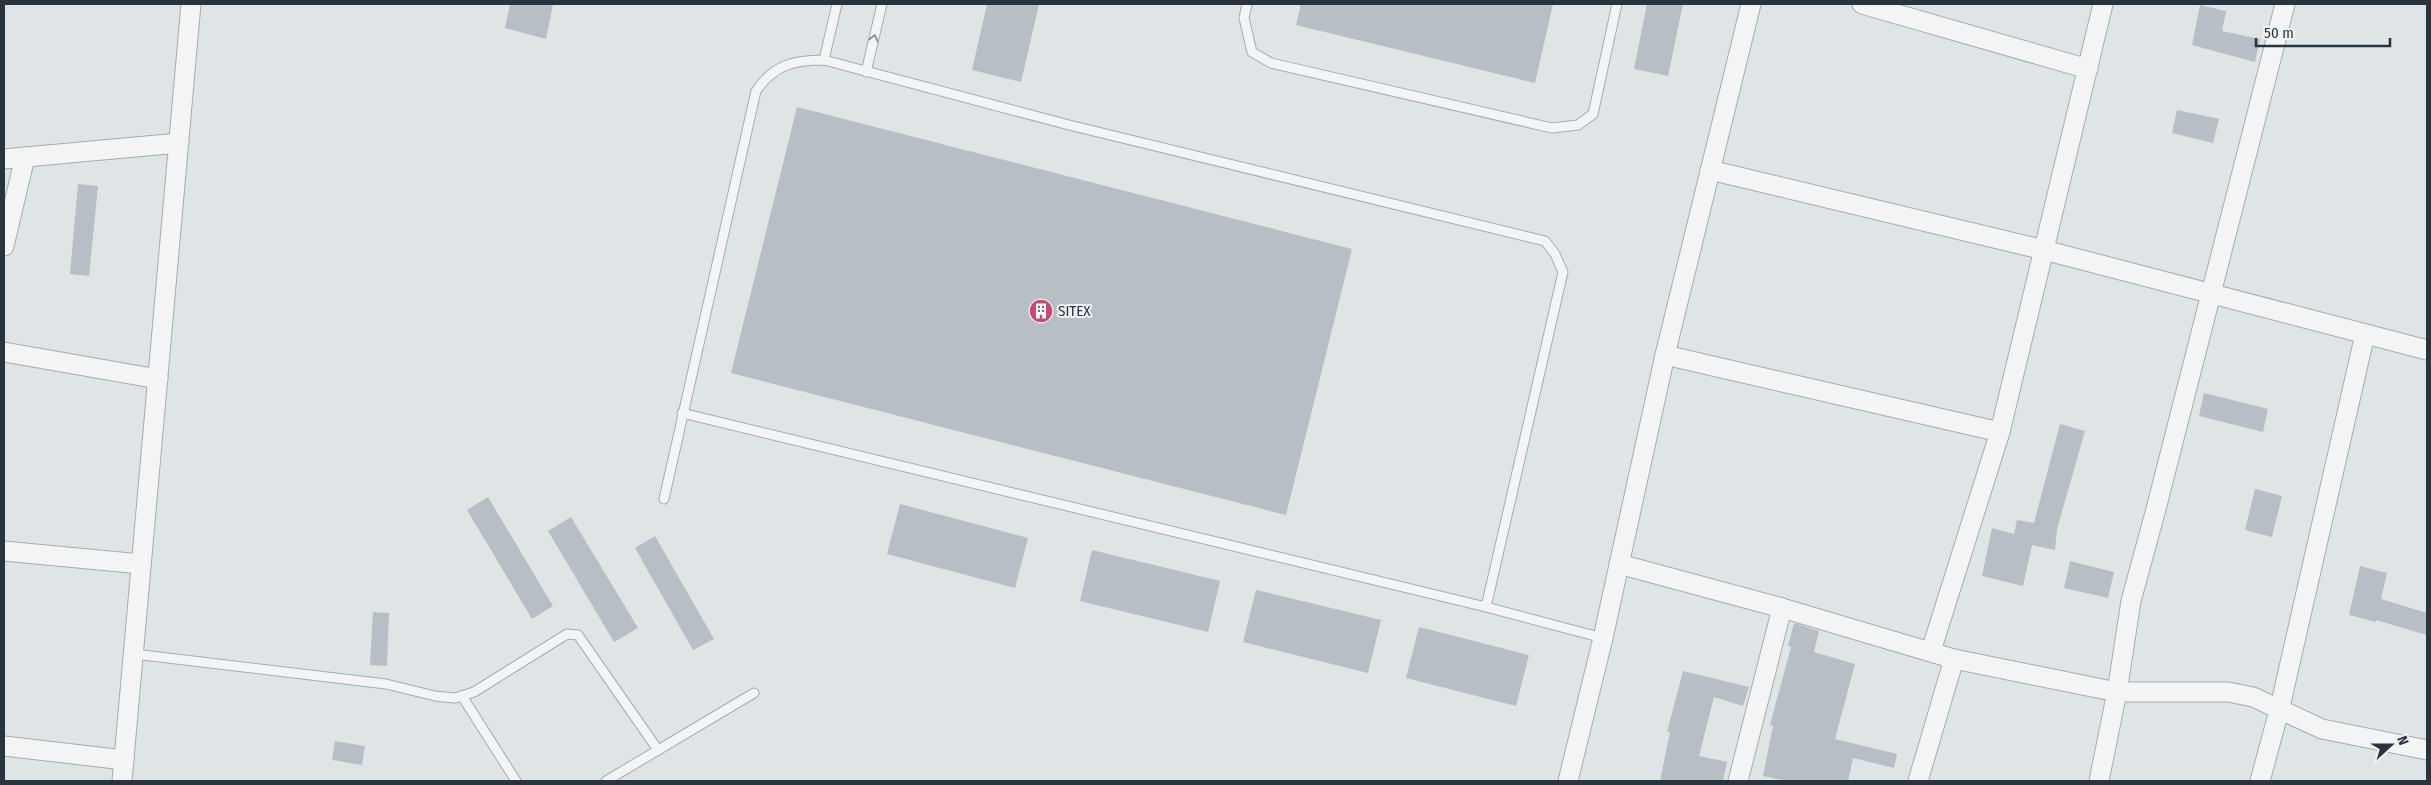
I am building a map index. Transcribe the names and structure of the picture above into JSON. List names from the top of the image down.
{
  "places": {
    "building": ["SITEX"]
  },
  "scale_bar": "50 m",
  "north": "right"
}
